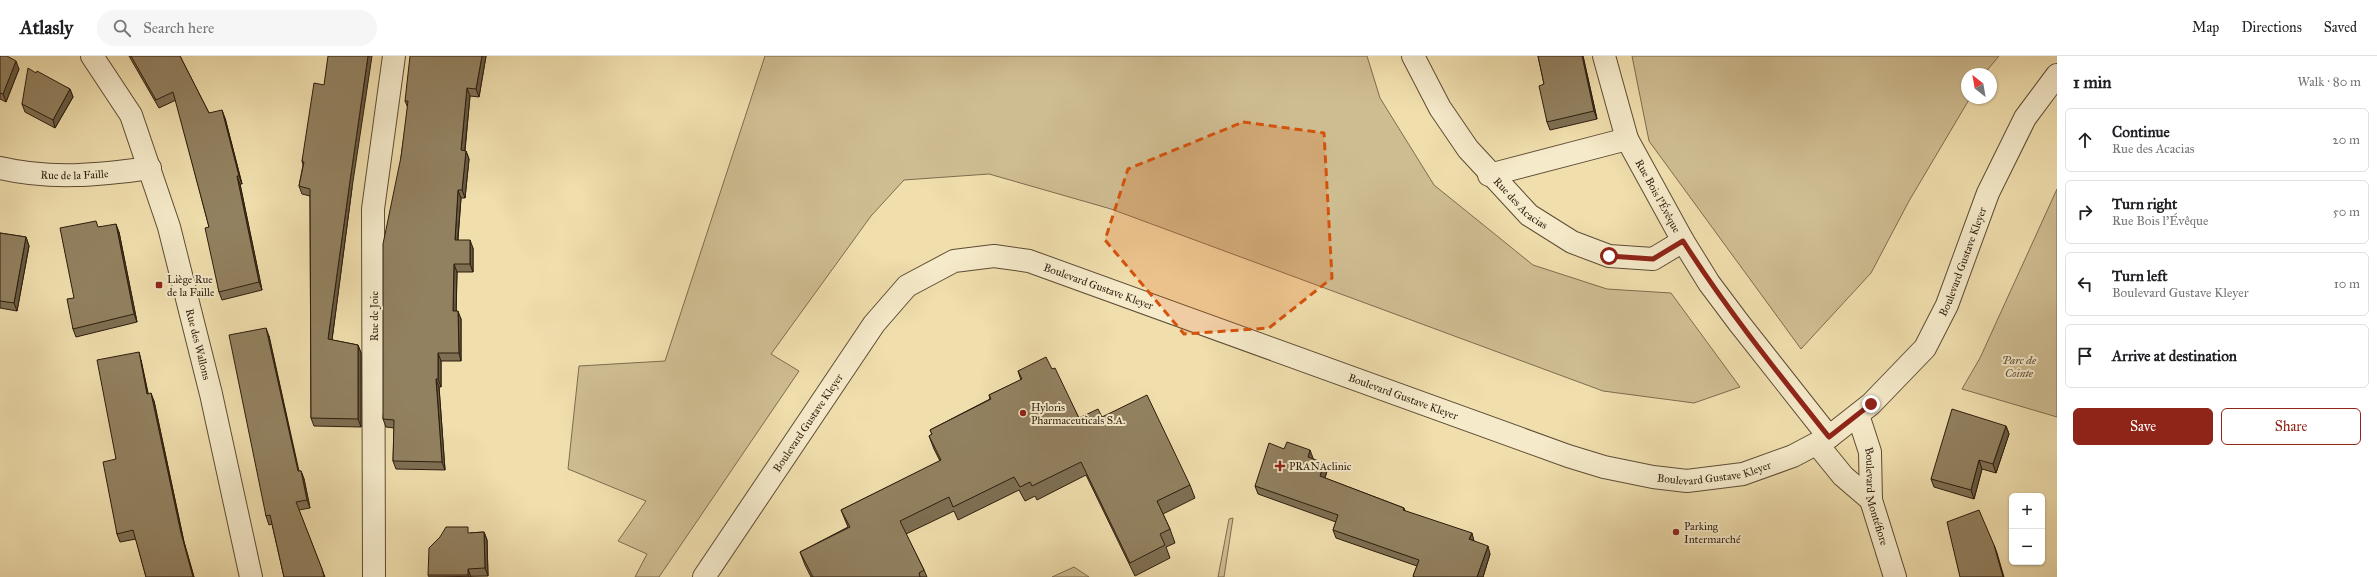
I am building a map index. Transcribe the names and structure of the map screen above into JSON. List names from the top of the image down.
{
  "streets": {
    "street": [
      "Rue de la Faille",
      "Rue Bois l'Évêque",
      "Rue des Acacias",
      "Boulevard Gustave Kleyer",
      "Rue de Joie",
      "Rue des Wallons",
      "Boulevard Montéfiore"
    ]
  },
  "crossings": [
    ["Rue de la Faille", "Rue des Wallons"],
    ["Rue Bois l'Évêque", "Rue des Acacias"],
    ["Rue Bois l'Évêque", "Boulevard Gustave Kleyer"],
    ["Rue Bois l'Évêque", "Boulevard Montéfiore"],
    ["Boulevard Gustave Kleyer", "Boulevard Montéfiore"]
  ],
  "parks": ["Parc de Cointe"],
  "places": {
    "transit": ["Liège Rue de la Faille"],
    "other": ["Hyloris Pharmaceuticals S.A.", "Parking Intermarché"],
    "health": ["PRANAclinic"]
  },
  "north": "top left",
  "page": {
    "header": "Atlasly",
    "search": "Search here",
    "nav": ["Map", "Directions", "Saved"],
    "heading": ["1 min", "Walk · 80 m"],
    "list": [
      ["Continue", "Rue des Acacias", "20 m"],
      ["Turn right", "Rue Bois l'Évêque", "50 m"],
      ["Turn left", "Boulevard Gustave Kleyer", "10 m"],
      "Arrive at destination"
    ],
    "buttons": ["Save", "Share"],
    "map_buttons": ["+", "−"]
  }
}
